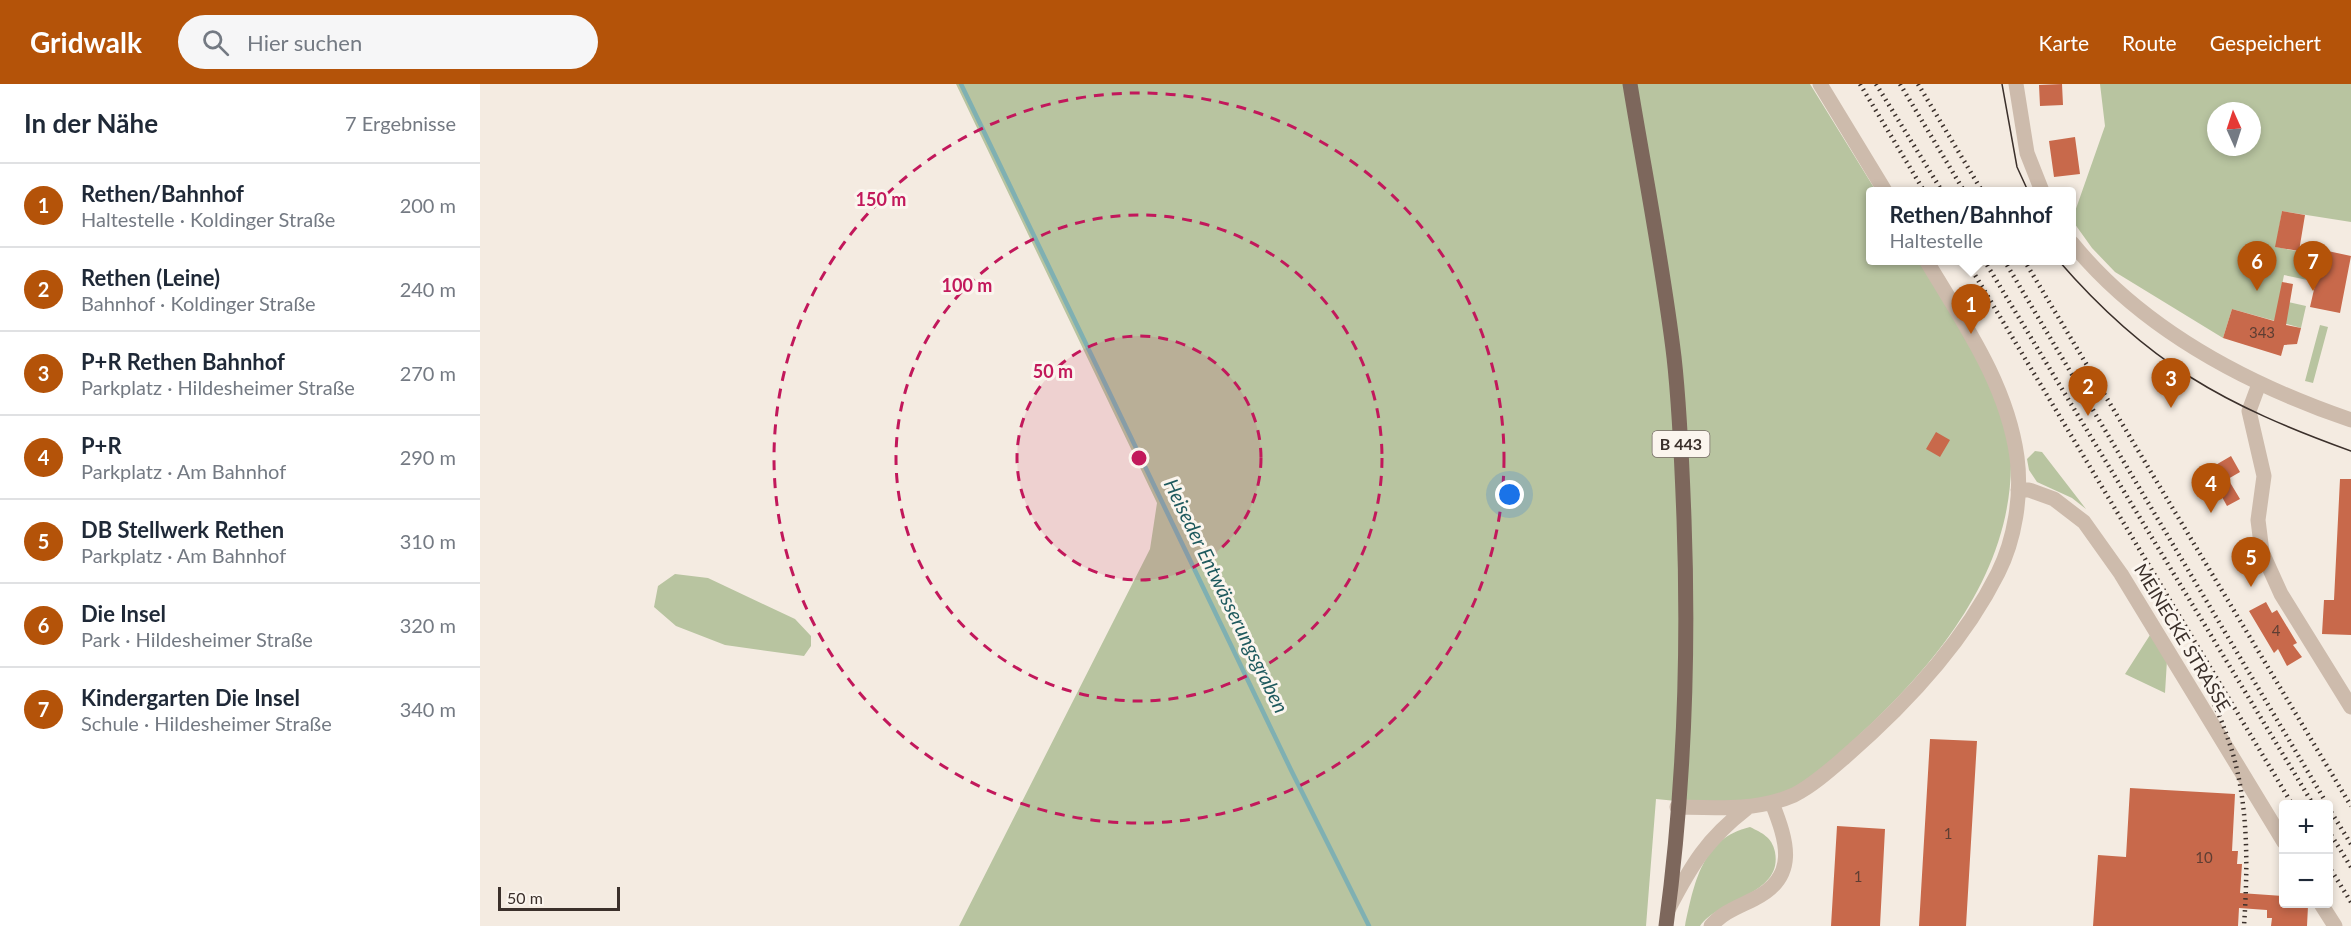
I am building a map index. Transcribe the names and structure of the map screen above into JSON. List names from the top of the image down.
{
  "streets": {
    "main road": ["B 443"],
    "street": ["MEINECKE STRASSE"]
  },
  "water": ["Heiseder Entwässerungsgraben"],
  "house_numbers": [
    "343",
    "4",
    "1",
    "10",
    "1"
  ],
  "scale_bar": "50 m",
  "north": "top",
  "page": {
    "header": "Gridwalk",
    "search": "Hier suchen",
    "nav": ["Karte", "Route", "Gespeichert"],
    "heading": ["In der Nähe", "7 Ergebnisse"],
    "list": [
      {
        "mark": "1",
        "name": "Rethen/Bahnhof",
        "note": "Haltestelle · Koldinger Straße",
        "value": "200 m"
      },
      {
        "mark": "2",
        "name": "Rethen (Leine)",
        "note": "Bahnhof · Koldinger Straße",
        "value": "240 m"
      },
      {
        "mark": "3",
        "name": "P+R Rethen Bahnhof",
        "note": "Parkplatz · Hildesheimer Straße",
        "value": "270 m"
      },
      {
        "mark": "4",
        "name": "P+R",
        "note": "Parkplatz · Am Bahnhof",
        "value": "290 m"
      },
      {
        "mark": "5",
        "name": "DB Stellwerk Rethen",
        "note": "Parkplatz · Am Bahnhof",
        "value": "310 m"
      },
      {
        "mark": "6",
        "name": "Die Insel",
        "note": "Park · Hildesheimer Straße",
        "value": "320 m"
      },
      {
        "mark": "7",
        "name": "Kindergarten Die Insel",
        "note": "Schule · Hildesheimer Straße",
        "value": "340 m"
      }
    ],
    "popup": ["Rethen/Bahnhof", "Haltestelle"],
    "pins": [
      "6",
      "7",
      "1",
      "3",
      "2",
      "4",
      "5"
    ],
    "map_buttons": ["+", "−"],
    "scale": "50 m"
  },
  "rings": ["150 m", "100 m", "50 m"]
}
